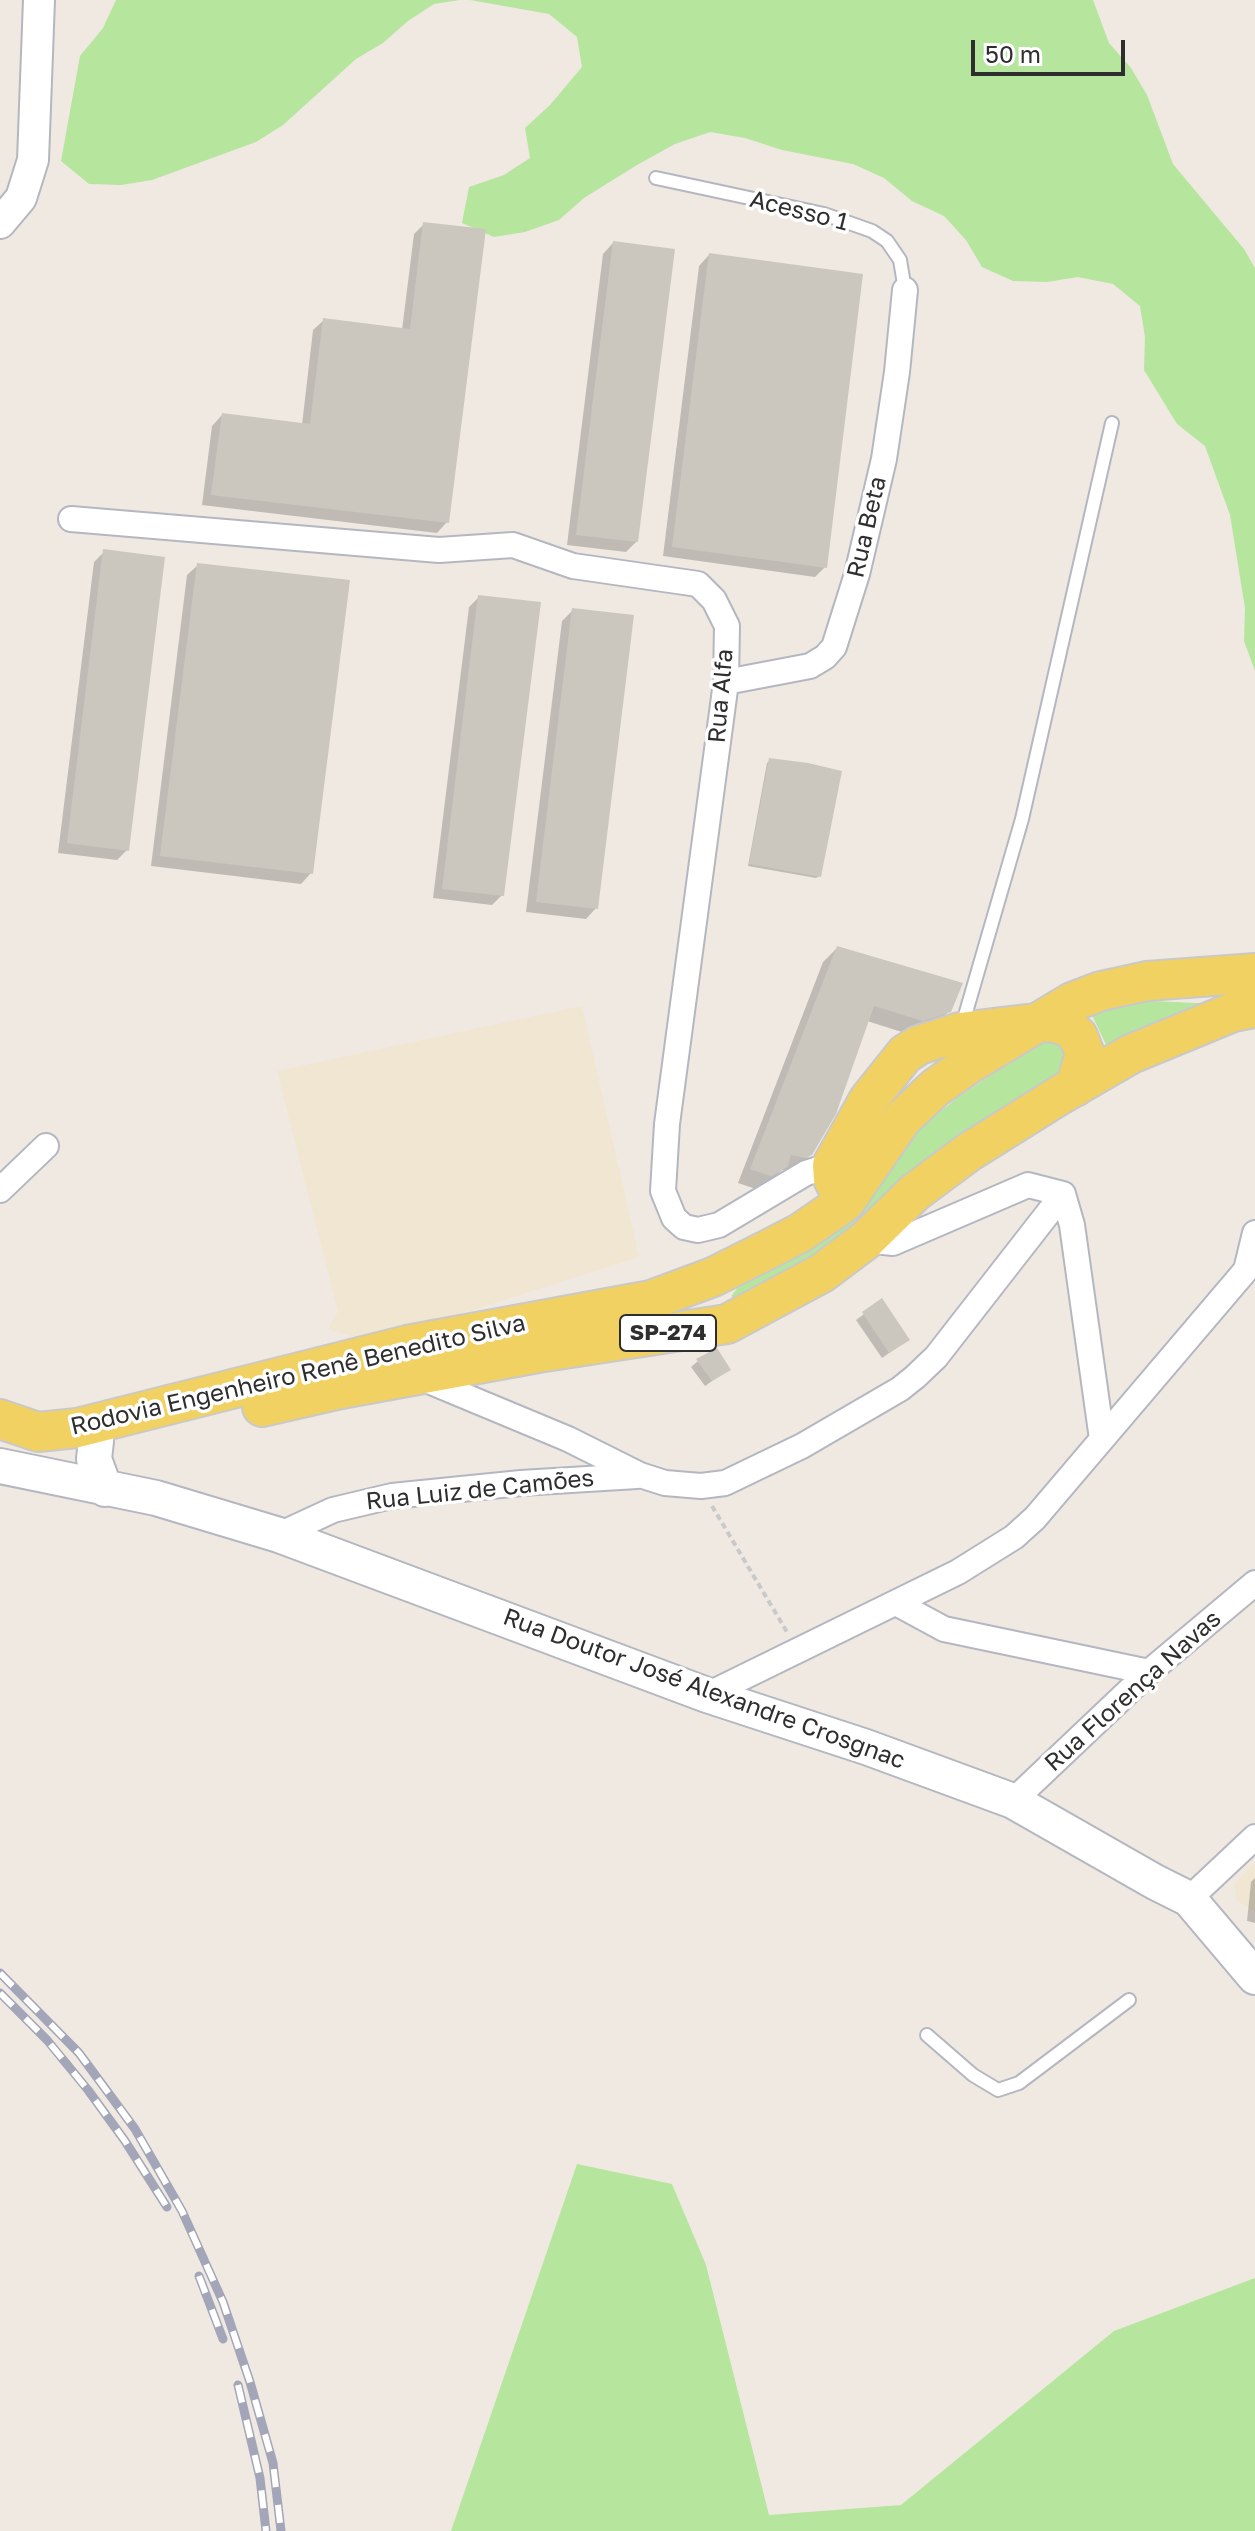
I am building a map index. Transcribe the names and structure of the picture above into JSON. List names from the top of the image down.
{
  "streets": {
    "main road": ["SP-274", "Rodovia Engenheiro Renê Benedito Silva", "Rua Doutor José Alexandre Crosgnac"],
    "street": [
      "Rua Beta",
      "Rua Alfa",
      "Rua Luiz de Camões",
      "Rua Florença Navas"
    ],
    "lane": ["Acesso 1"]
  },
  "crossings": [
    ["Acesso 1", "Rua Beta"],
    ["Rua Beta", "Rua Alfa"],
    ["Rua Luiz de Camões", "Rua Doutor José Alexandre Crosgnac"],
    ["Rua Doutor José Alexandre Crosgnac", "Rua Florença Navas"]
  ],
  "scale_bar": "50 m"
}
